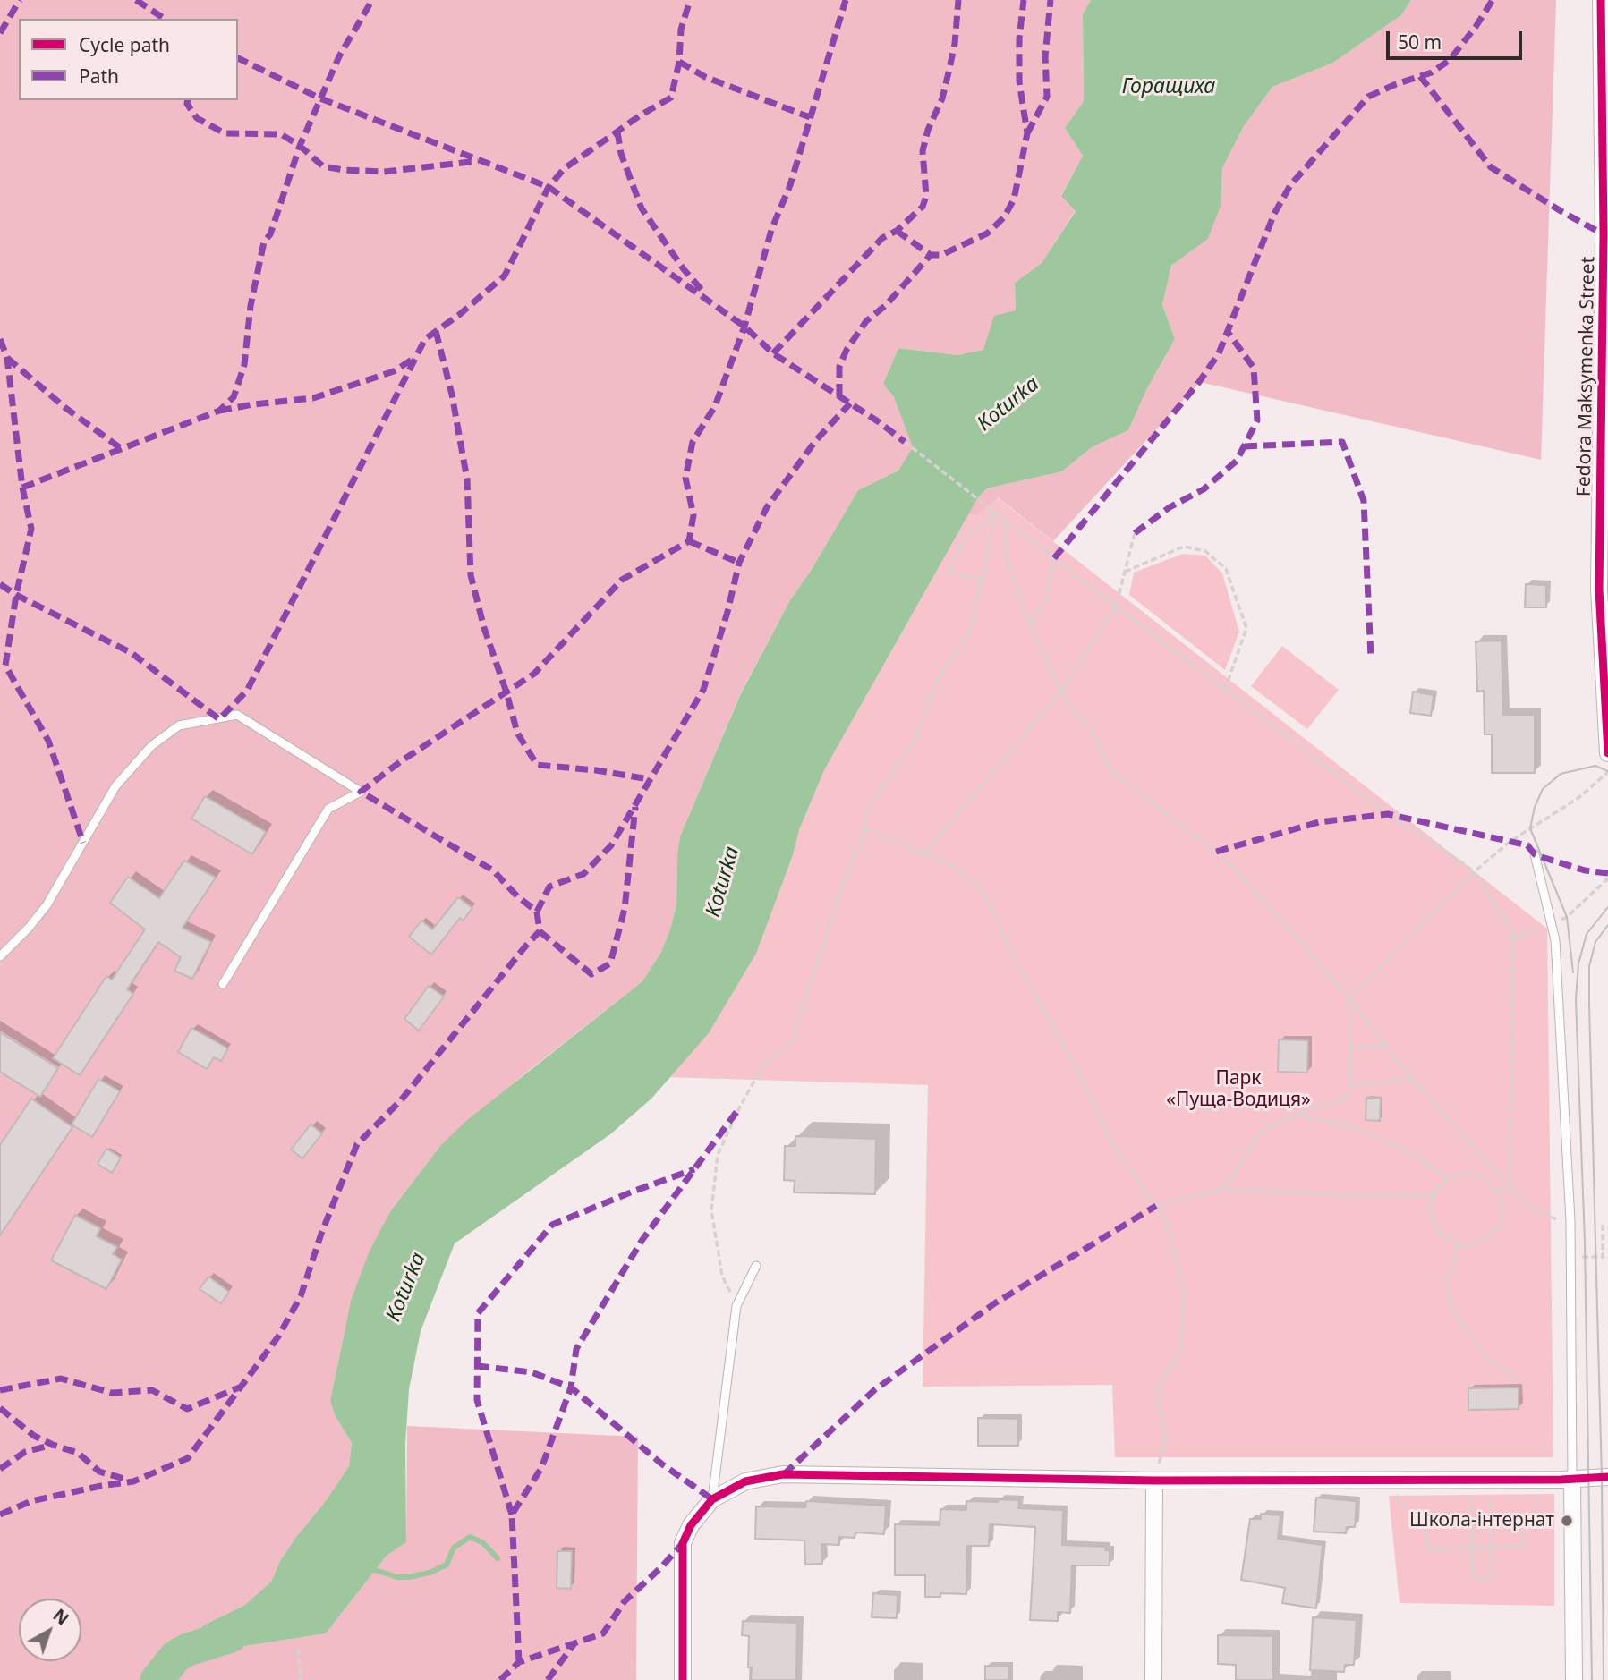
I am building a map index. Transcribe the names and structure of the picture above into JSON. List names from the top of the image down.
{
  "streets": {
    "street": ["Fedora Maksymenka Street"]
  },
  "water": ["Горащиха", "Koturka"],
  "parks": ["Парк «Пуща-Водиця»"],
  "places": ["Школа-інтернат"],
  "legend": ["Cycle path", "Path"],
  "scale_bar": "50 m",
  "north": "top right"
}
